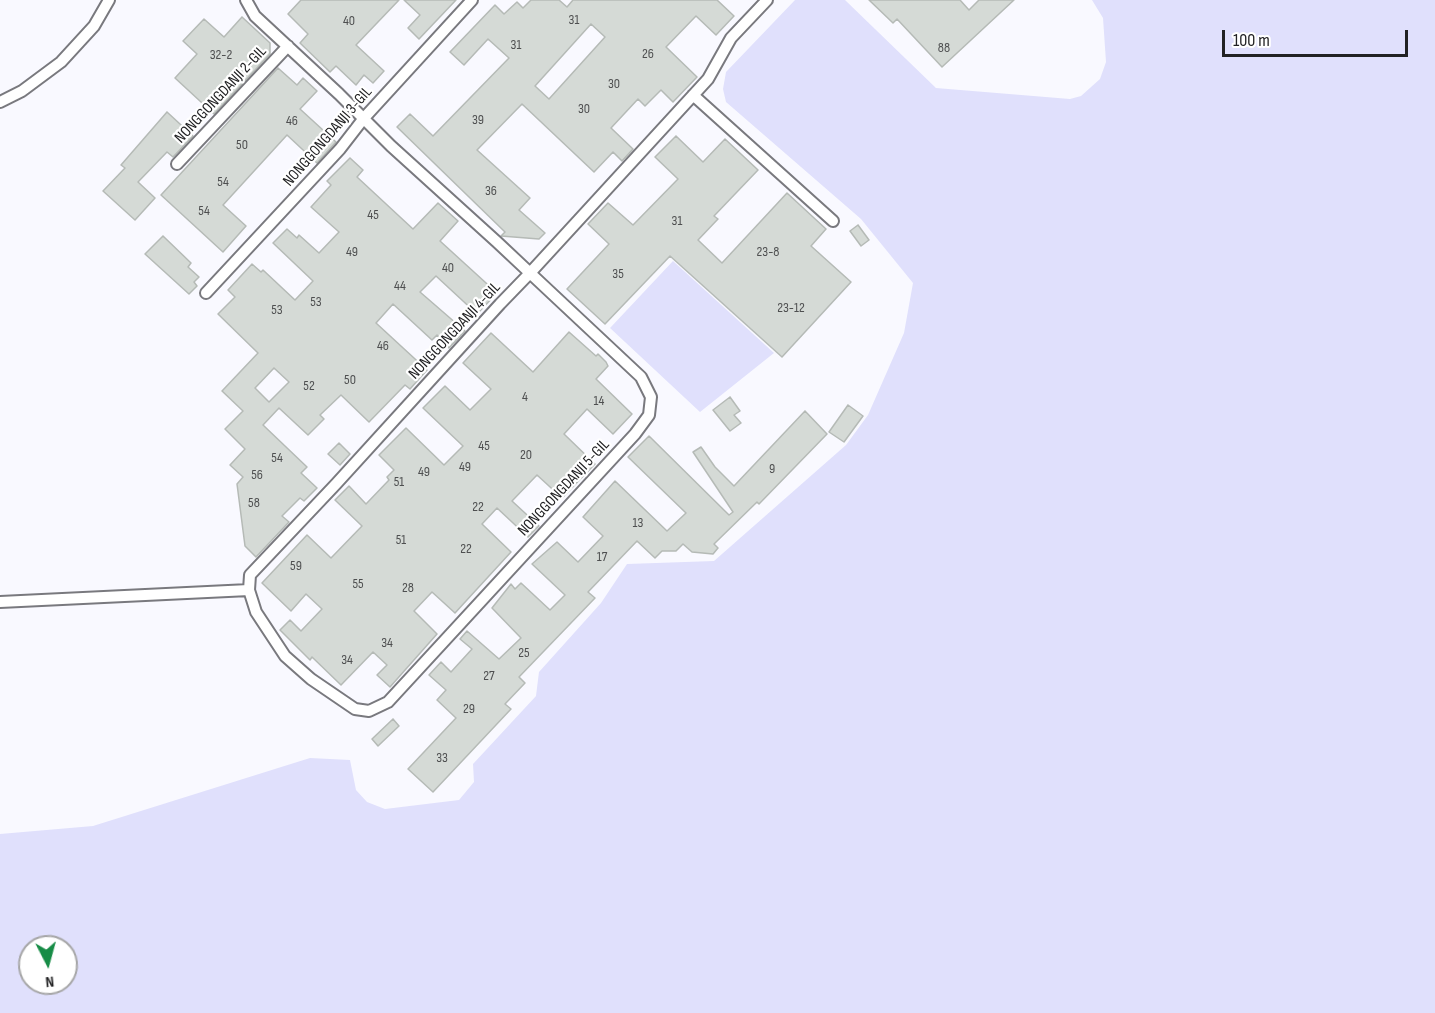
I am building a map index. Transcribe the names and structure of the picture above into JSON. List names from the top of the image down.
{
  "streets": {
    "street": [
      "NONGGONGDANJI 2-GIL",
      "NONGGONGDANJI 3-GIL",
      "NONGGONGDANJI 4-GIL",
      "NONGGONGDANJI 5-GIL"
    ]
  },
  "crossings": [
    ["NONGGONGDANJI 2-GIL", "NONGGONGDANJI 3-GIL"],
    ["NONGGONGDANJI 2-GIL", "NONGGONGDANJI 4-GIL"],
    ["NONGGONGDANJI 2-GIL", "NONGGONGDANJI 5-GIL"],
    ["NONGGONGDANJI 4-GIL", "NONGGONGDANJI 5-GIL"]
  ],
  "house_numbers": [
    "31",
    "40",
    "31",
    "88",
    "26",
    "32-2",
    "30",
    "30",
    "39",
    "46",
    "50",
    "54",
    "36",
    "54",
    "45",
    "31",
    "49",
    "23-8",
    "40",
    "35",
    "44",
    "53",
    "23-12",
    "53",
    "46",
    "50",
    "52",
    "4",
    "14",
    "45",
    "20",
    "54",
    "49",
    "9",
    "49",
    "56",
    "51",
    "58",
    "22",
    "13",
    "51",
    "22",
    "17",
    "59",
    "55",
    "28",
    "34",
    "25",
    "34",
    "27",
    "29",
    "33"
  ],
  "scale_bar": "100 m",
  "north": "bottom"
}
